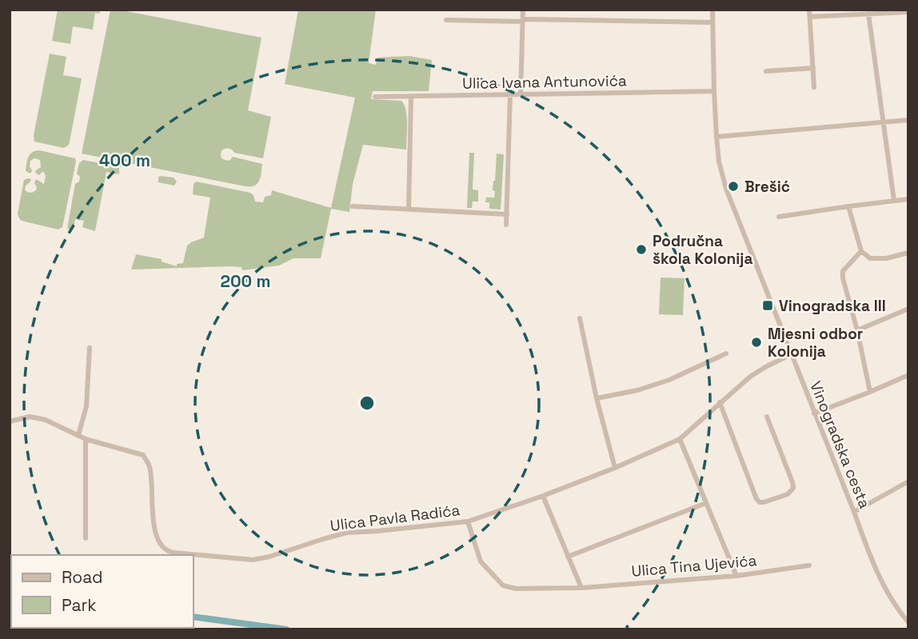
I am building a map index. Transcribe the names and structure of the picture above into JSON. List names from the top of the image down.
{
  "streets": {
    "street": [
      "Ulica Ivana Antunovića",
      "Vinogradska cesta",
      "Ulica Pavla Radića",
      "Ulica Tina Ujevića"
    ]
  },
  "crossings": [
    ["Ulica Ivana Antunovića", "Vinogradska cesta"],
    ["Vinogradska cesta", "Ulica Pavla Radića"],
    ["Ulica Pavla Radića", "Ulica Tina Ujevića"]
  ],
  "places": {
    "other": ["Brešić", "Područna škola Kolonija", "Mjesni odbor Kolonija"],
    "transit": ["Vinogradska III"]
  },
  "legend": ["Road", "Park"],
  "rings": ["400 m", "200 m"]
}
